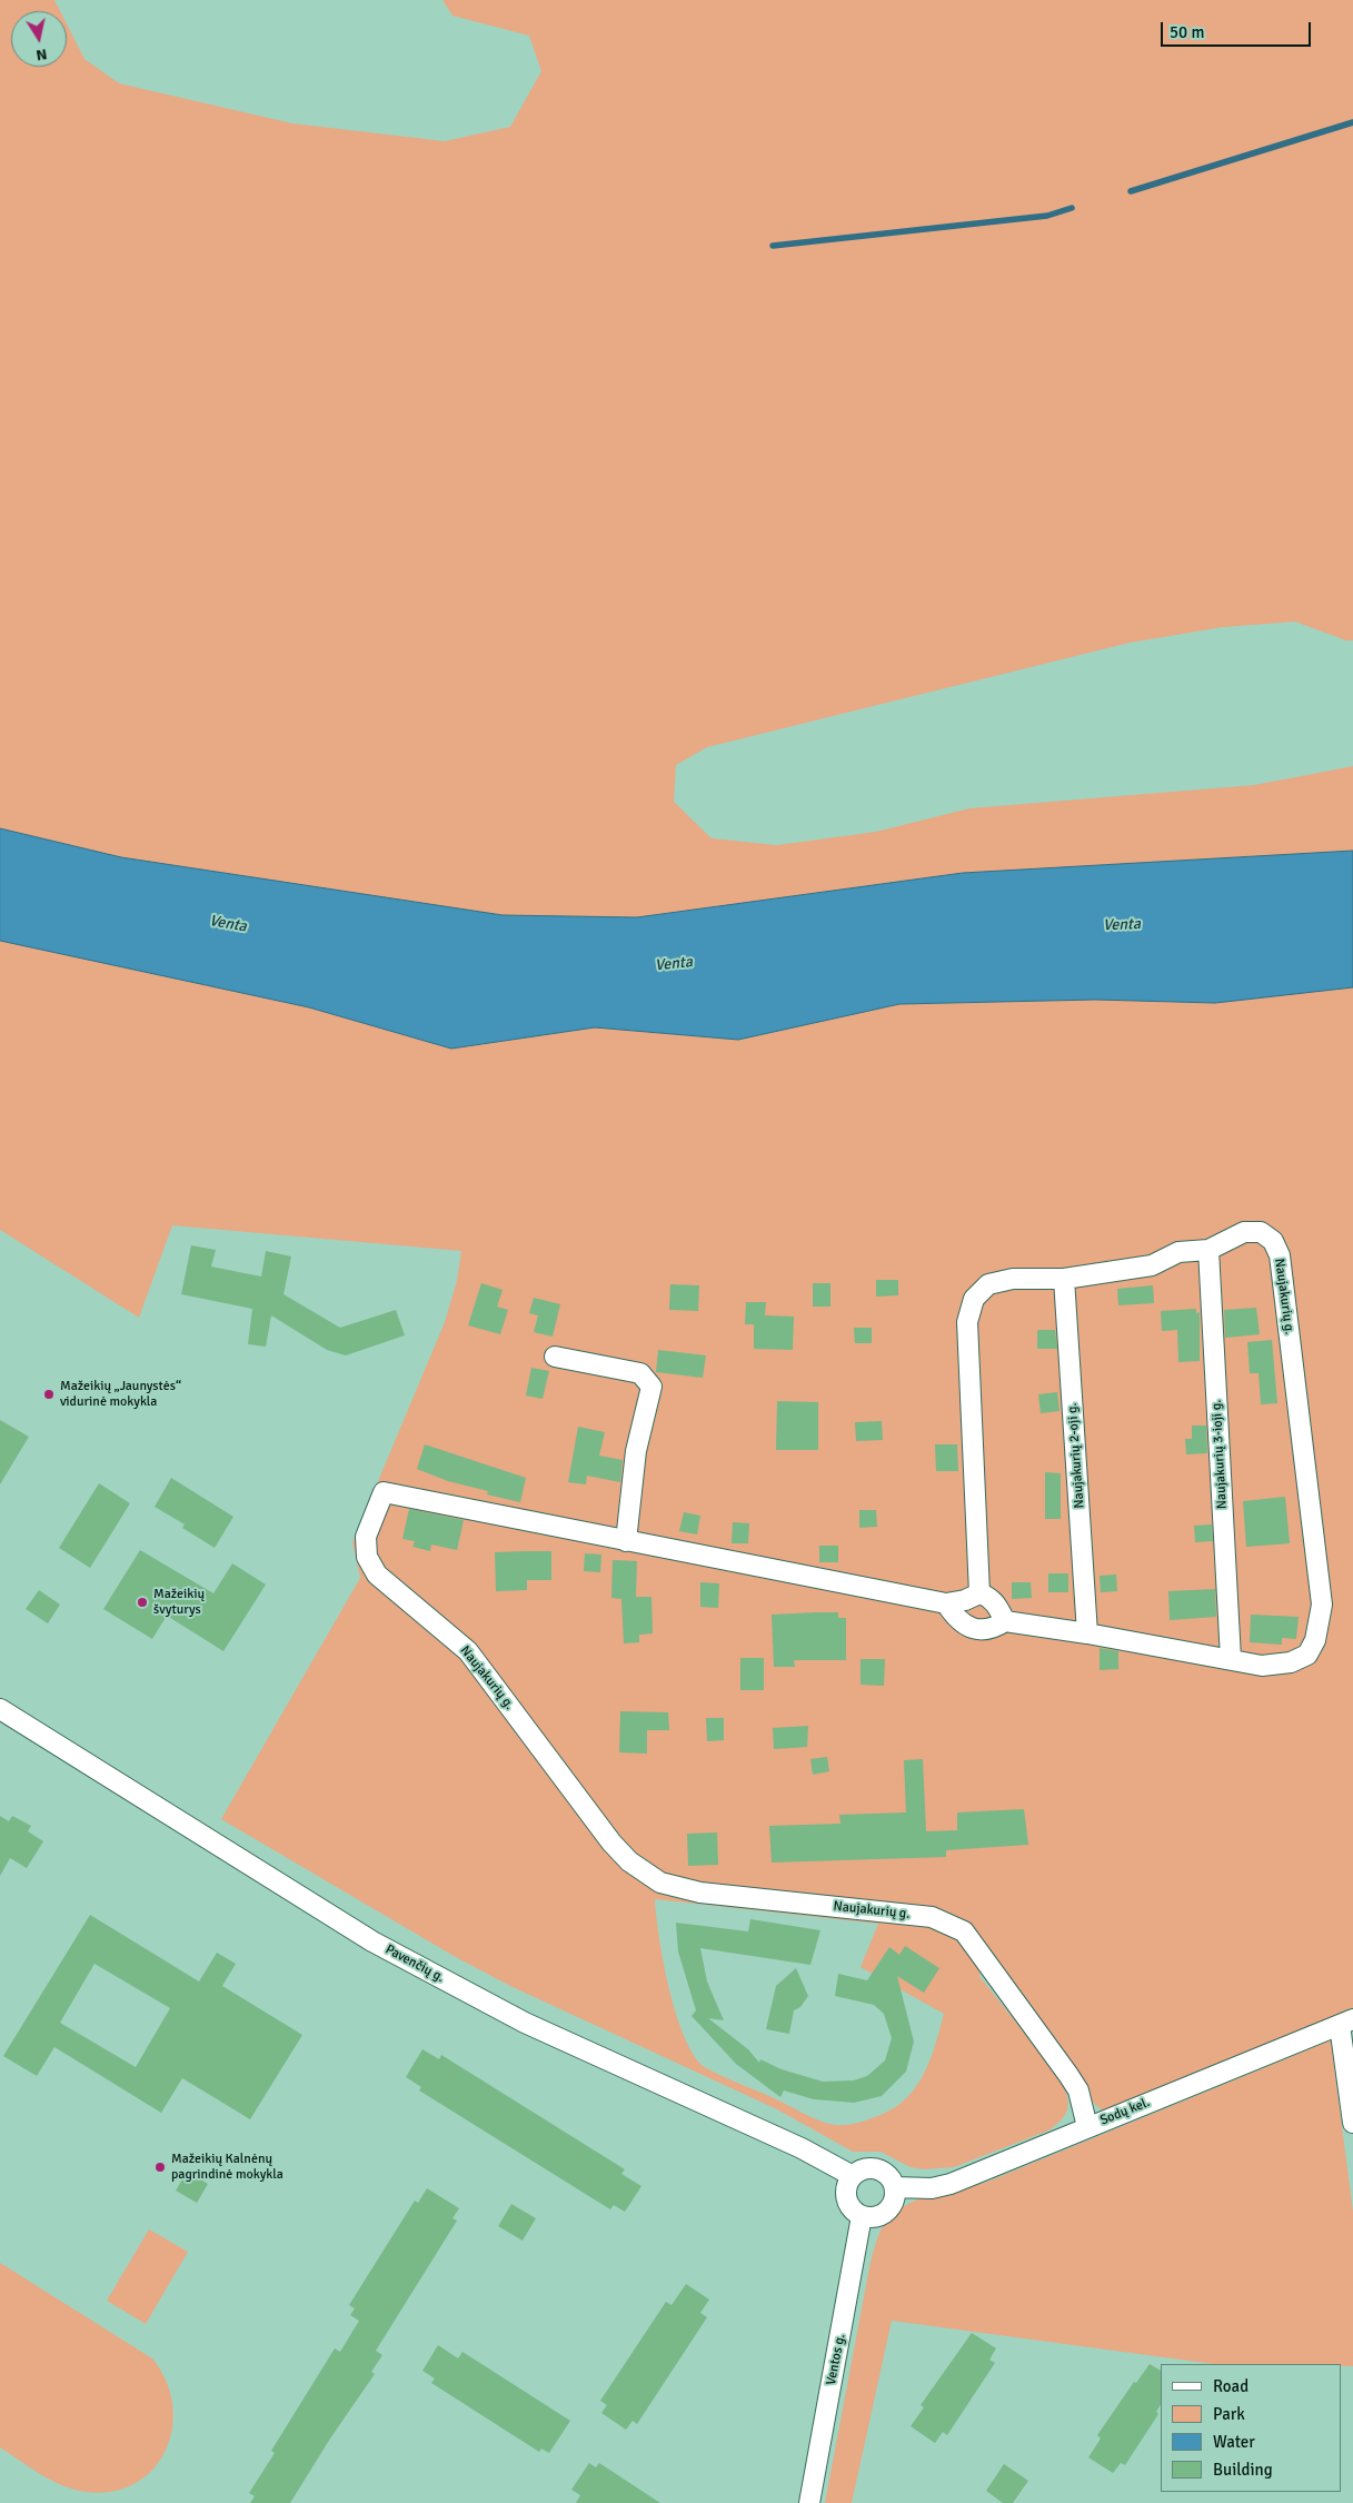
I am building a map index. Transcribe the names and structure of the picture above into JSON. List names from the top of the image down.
{
  "streets": {
    "street": [
      "Naujakurių g.",
      "Naujakurių 3-ioji g.",
      "Naujakurių 2-oji g.",
      "Pavenčių g.",
      "Sodų kel.",
      "Ventos g."
    ]
  },
  "crossings": [
    ["Naujakurių g.", "Naujakurių 3-ioji g."],
    ["Naujakurių g.", "Naujakurių 2-oji g."],
    ["Naujakurių g.", "Sodų kel."],
    ["Pavenčių g.", "Sodų kel."],
    ["Pavenčių g.", "Ventos g."],
    ["Sodų kel.", "Ventos g."]
  ],
  "water": ["Venta"],
  "places": ["Mažeikių „Jaunystės“ vidurinė mokykla", "Mažeikių švyturys", "Mažeikių Kalnėnų pagrindinė mokykla"],
  "legend": [
    "Road",
    "Park",
    "Water",
    "Building"
  ],
  "scale_bar": "50 m",
  "north": "bottom"
}
